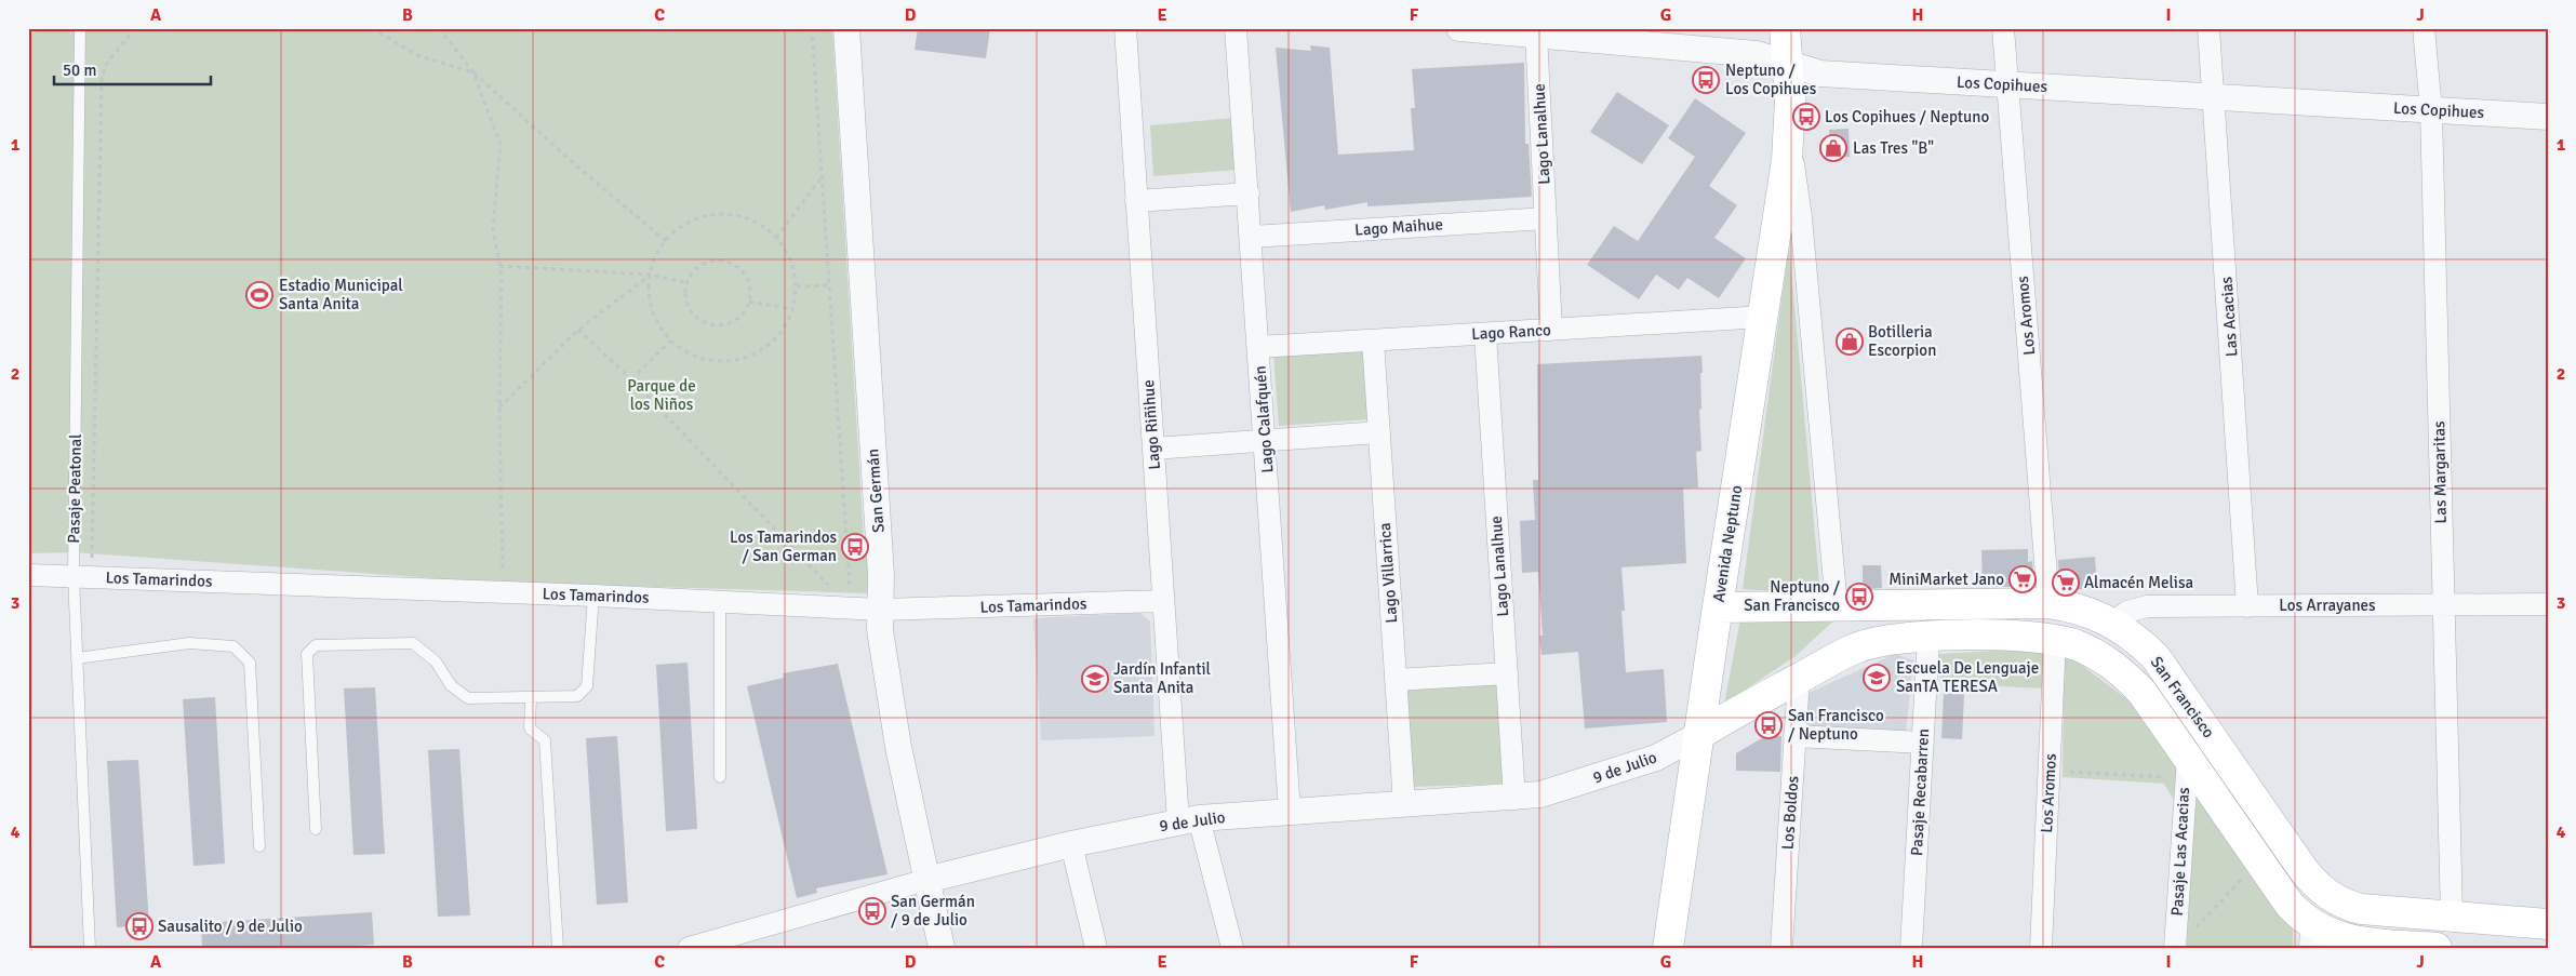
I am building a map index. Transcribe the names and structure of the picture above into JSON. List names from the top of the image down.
{
  "streets": {
    "main road": ["Avenida Neptuno", "San Francisco"],
    "street": [
      "Los Copihues",
      "Lago Lanalhue",
      "Lago Maihue",
      "Los Aromos",
      "Las Acacias",
      "Lago Ranco",
      "Lago Calafquén",
      "Lago Riñihue",
      "Las Margaritas",
      "San Germán",
      "Lago Villarrica",
      "Los Tamarindos",
      "Los Arrayanes",
      "9 de Julio",
      "Pasaje Recabarren",
      "Los Boldos",
      "Pasaje Las Acacias"
    ],
    "lane": ["Pasaje Peatonal"]
  },
  "crossings": [
    ["Los Copihues", "Lago Lanalhue"],
    ["Los Copihues", "Los Aromos"],
    ["Los Copihues", "Las Acacias"],
    ["Los Copihues", "Las Margaritas"],
    ["Los Copihues", "Avenida Neptuno"],
    ["Lago Lanalhue", "Lago Maihue"],
    ["Lago Lanalhue", "Lago Ranco"],
    ["Lago Lanalhue", "9 de Julio"],
    ["Lago Maihue", "Lago Calafquén"],
    ["Los Aromos", "San Francisco"],
    ["Las Acacias", "Los Arrayanes"],
    ["Lago Ranco", "Lago Calafquén"],
    ["Lago Ranco", "Avenida Neptuno"],
    ["Lago Ranco", "Lago Villarrica"],
    ["Lago Calafquén", "9 de Julio"],
    ["Lago Riñihue", "Los Tamarindos"],
    ["Lago Riñihue", "9 de Julio"],
    ["Las Margaritas", "Los Arrayanes"],
    ["Las Margaritas", "San Francisco"],
    ["Pasaje Peatonal", "Los Tamarindos"],
    ["San Germán", "Los Tamarindos"],
    ["San Germán", "9 de Julio"],
    ["Avenida Neptuno", "San Francisco"],
    ["Avenida Neptuno", "9 de Julio"],
    ["Lago Villarrica", "9 de Julio"],
    ["Los Arrayanes", "San Francisco"],
    ["San Francisco", "9 de Julio"],
    ["San Francisco", "Pasaje Recabarren"],
    ["San Francisco", "Los Boldos"],
    ["San Francisco", "Pasaje Las Acacias"]
  ],
  "parks": ["Parque de los Niños"],
  "places": {
    "bus stop": [
      "Neptuno / Los Copihues",
      "Los Copihues / Neptuno",
      "Los Tamarindos / San German",
      "Neptuno / San Francisco",
      "San Francisco / Neptuno",
      "San Germán / 9 de Julio",
      "Sausalito / 9 de Julio"
    ],
    "shop": ["Las Tres \"B\"", "Botilleria Escorpion"],
    "sports": ["Estadio Municipal Santa Anita"],
    "supermarket": ["MiniMarket Jano", "Almacén Melisa"],
    "school or university": ["Escuela De Lenguaje SanTA TERESA", "Jardín Infantil Santa Anita"]
  },
  "scale_bar": "50 m",
  "grid": {
    "columns": [
      "A",
      "B",
      "C",
      "D",
      "E",
      "F",
      "G",
      "H",
      "I",
      "J"
    ],
    "rows": [
      "1",
      "2",
      "3",
      "4"
    ]
  }
}
